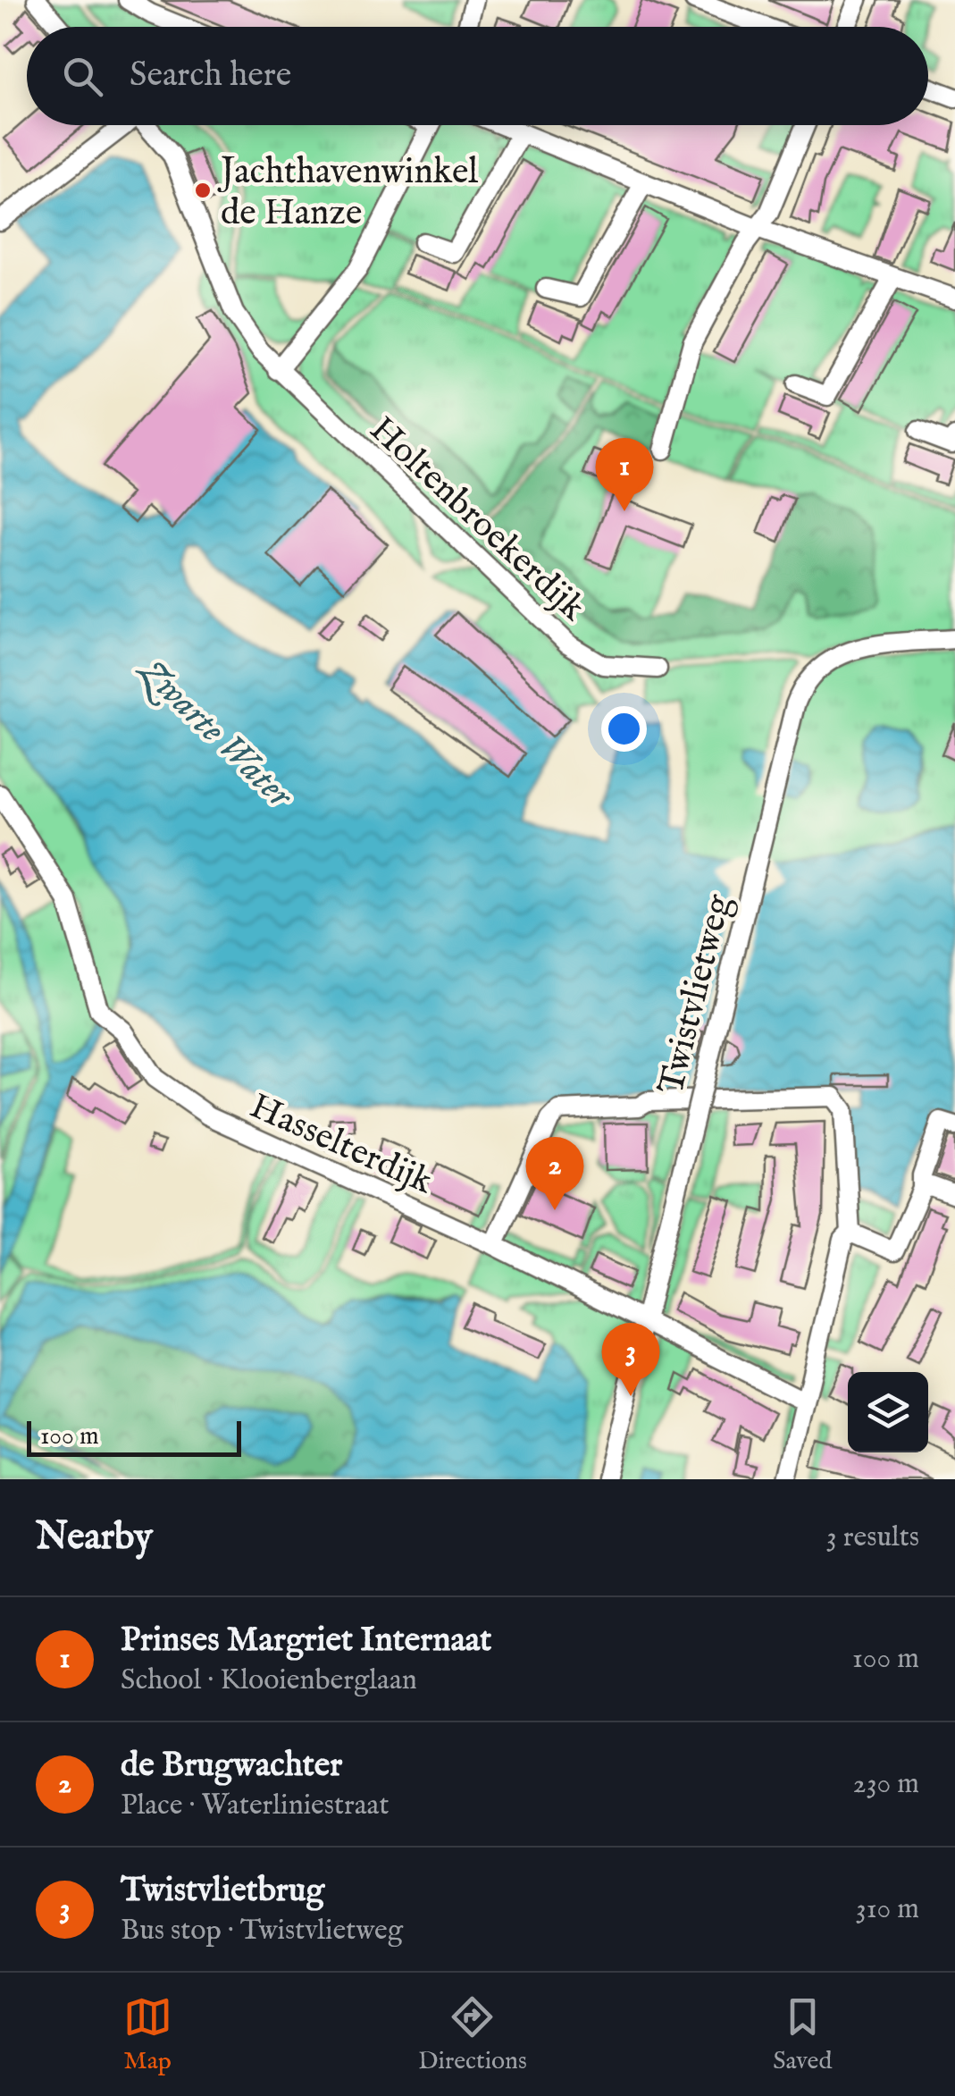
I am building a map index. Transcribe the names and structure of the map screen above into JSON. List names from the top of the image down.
{
  "streets": {
    "street": ["Holtenbroekerdijk", "Twistvlietweg", "Hasselterdijk"]
  },
  "crossings": [
    ["Twistvlietweg", "Hasselterdijk"]
  ],
  "water": ["Zwarte Water"],
  "places": ["Jachthavenwinkel de Hanze"],
  "scale_bar": "100 m",
  "page": {
    "search": "Search here",
    "pins": ["1", "2", "3"],
    "scale": "100 m",
    "heading": ["Nearby", "3 results"],
    "list": [
      {
        "mark": "1",
        "name": "Prinses Margriet Internaat",
        "note": "School · Klooienberglaan",
        "value": "100 m"
      },
      {
        "mark": "2",
        "name": "de Brugwachter",
        "note": "Place · Waterliniestraat",
        "value": "230 m"
      },
      {
        "mark": "3",
        "name": "Twistvlietbrug",
        "note": "Bus stop · Twistvlietweg",
        "value": "310 m"
      }
    ],
    "nav": ["Map", "Directions", "Saved"]
  }
}
